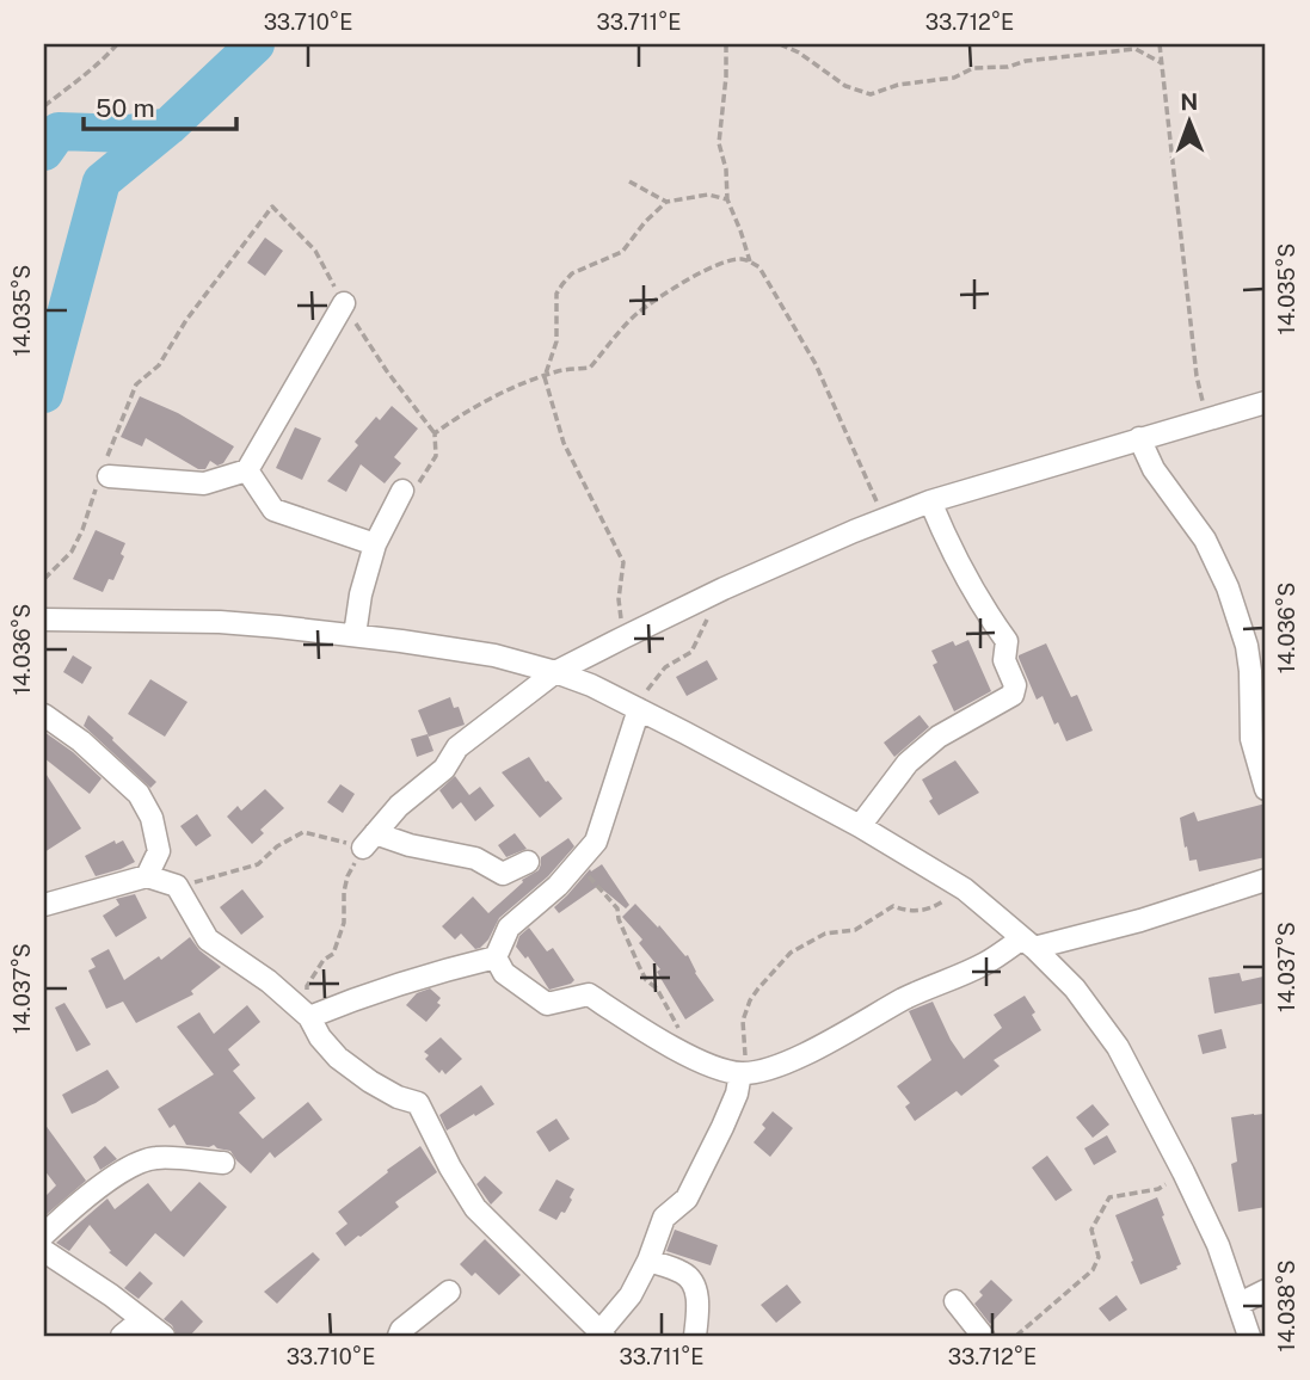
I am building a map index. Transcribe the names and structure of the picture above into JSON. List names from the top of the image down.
{
  "scale_bar": "50 m",
  "north": "top",
  "coordinates": [
    "33.710°E",
    "33.711°E",
    "33.712°E",
    "14.035°S",
    "14.036°S",
    "14.037°S",
    "14.038°S"
  ]
}
